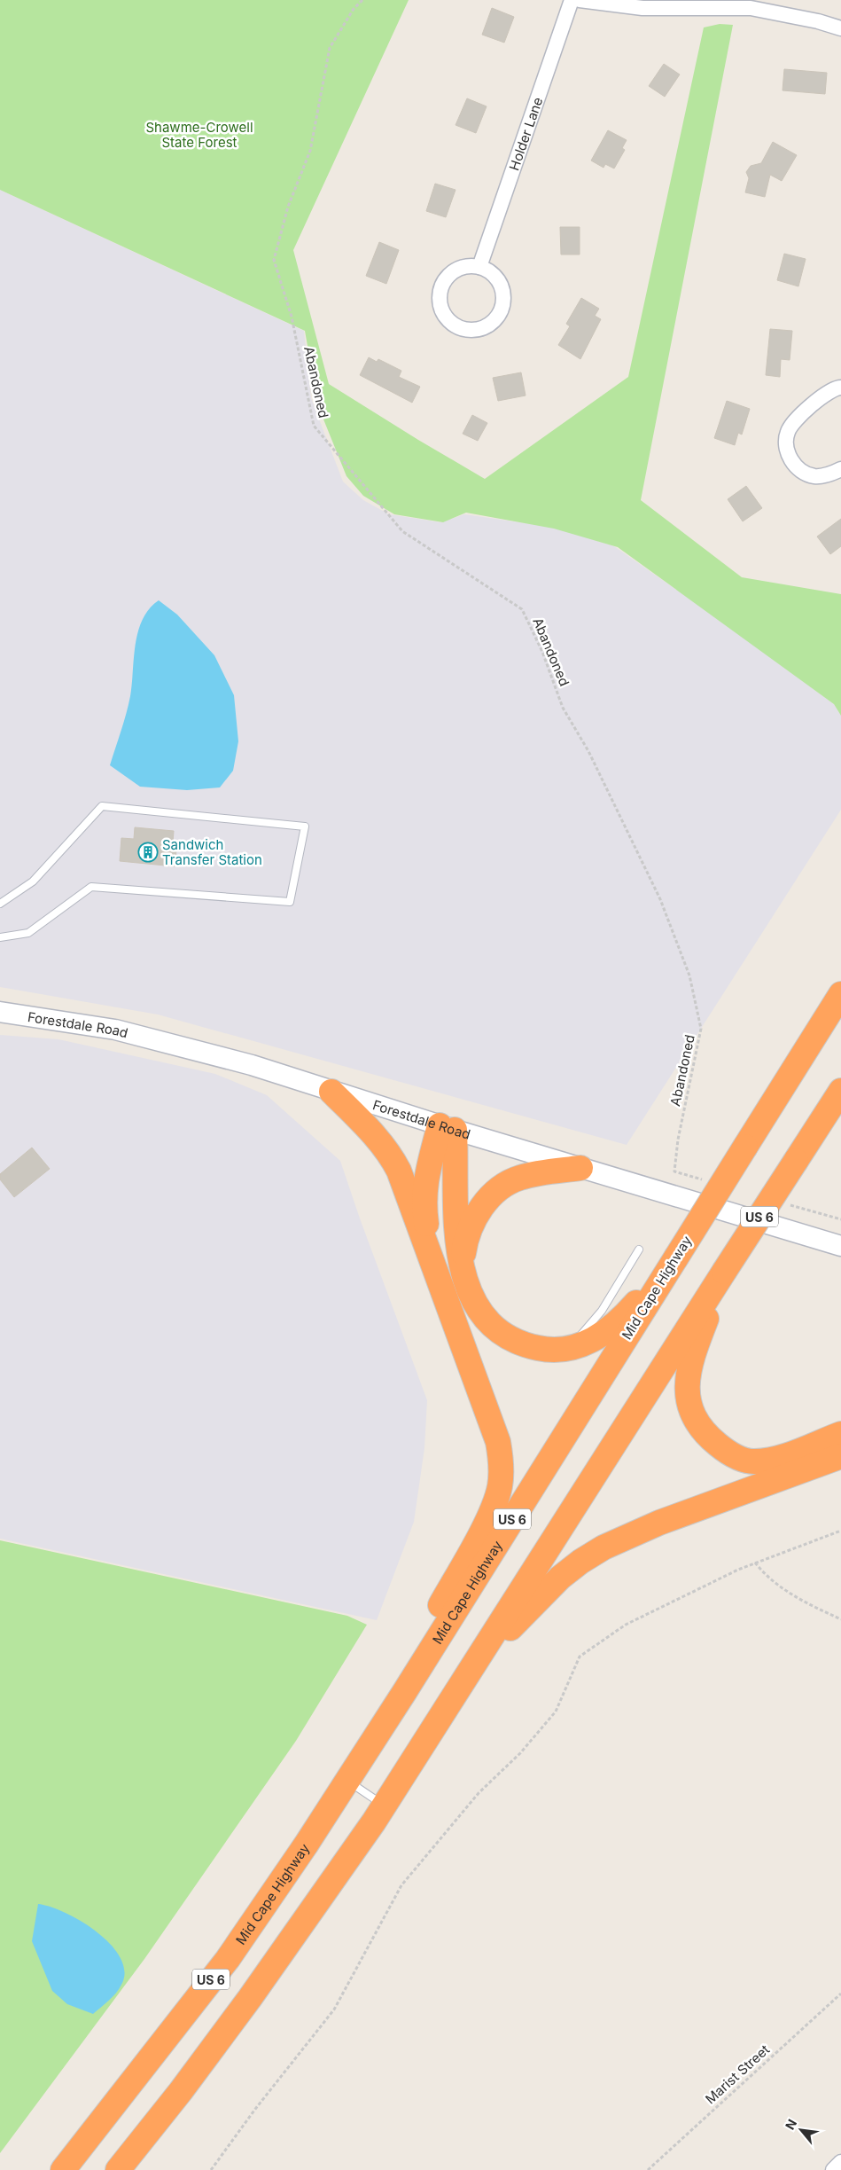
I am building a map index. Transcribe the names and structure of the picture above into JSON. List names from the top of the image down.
{
  "streets": {
    "highway": ["US 6", "Mid Cape Highway"],
    "main road": ["Forestdale Road"],
    "street": ["Holder Lane"],
    "path": ["Abandoned", "Marist Street"]
  },
  "parks": ["Shawme-Crowell State Forest"],
  "places": {
    "building": ["Sandwich Transfer Station"]
  },
  "north": "top left"
}
